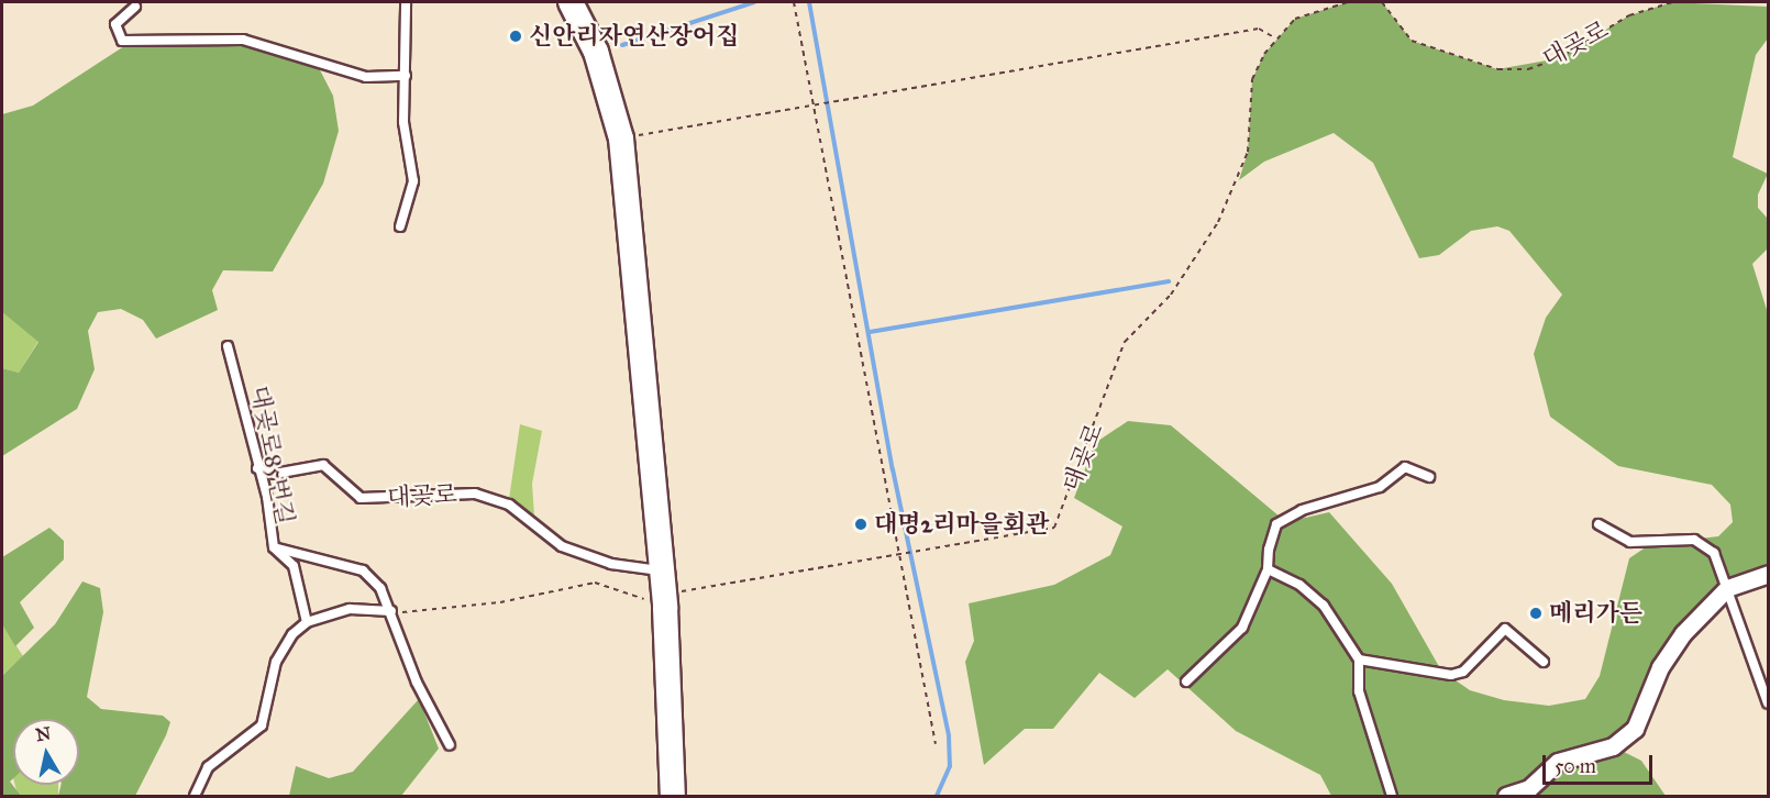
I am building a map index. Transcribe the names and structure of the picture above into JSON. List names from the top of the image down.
{
  "streets": {
    "lane": ["대곶로", "대곶로85번길"]
  },
  "crossings": [
    ["대곶로", "대곶로85번길"]
  ],
  "places": ["신안리자연산장어집", "대명2리마을회관", "메리가든"],
  "scale_bar": "50 m",
  "north": "top"
}
